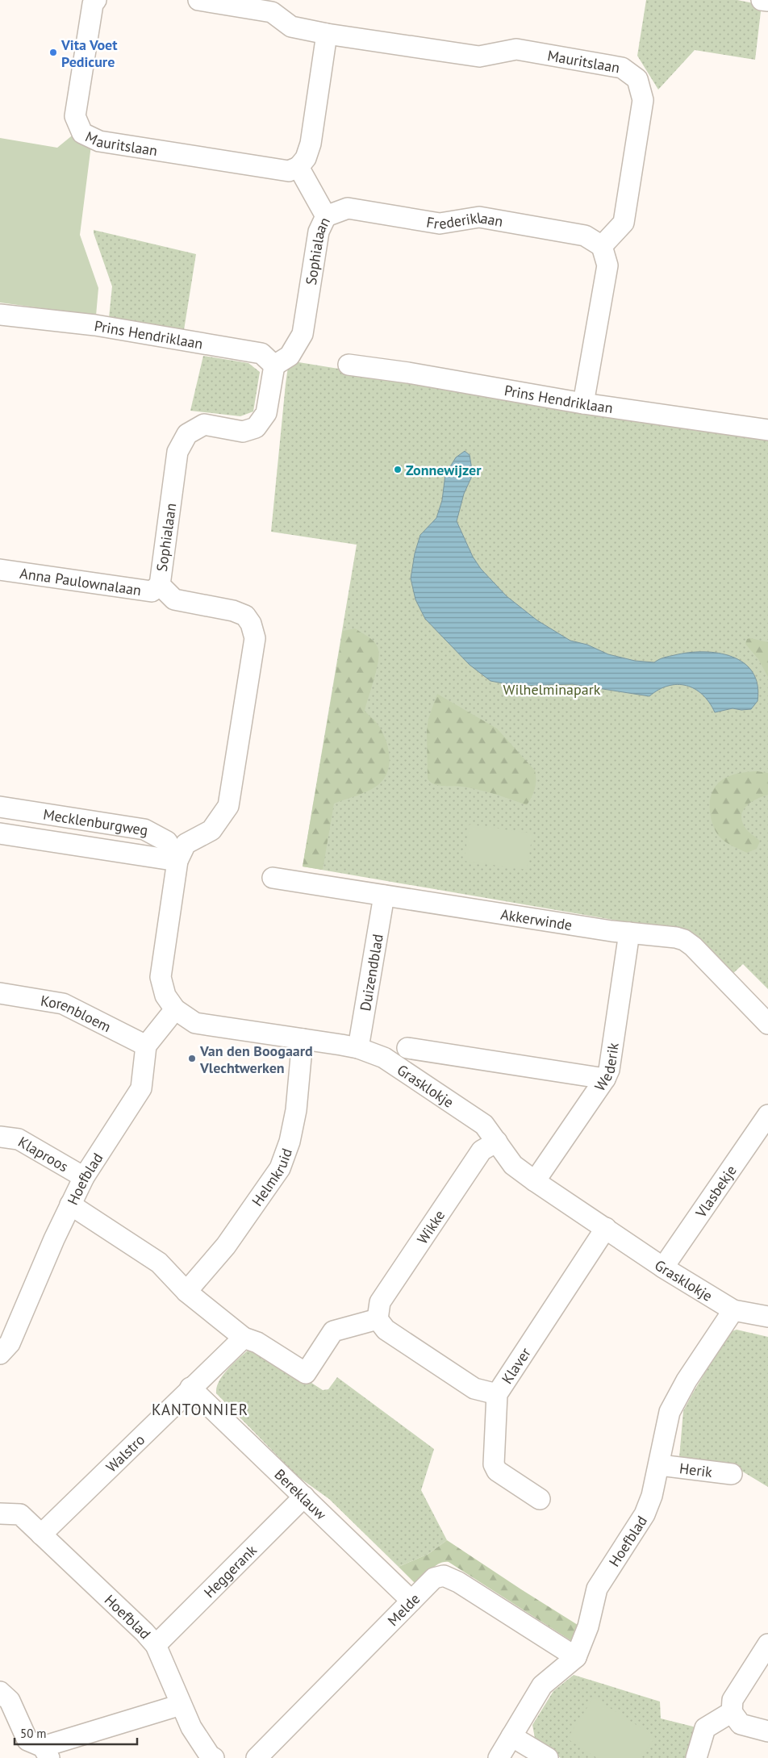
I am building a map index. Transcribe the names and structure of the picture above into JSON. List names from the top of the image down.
{
  "streets": {
    "street": [
      "Mauritslaan",
      "Frederiklaan",
      "Sophialaan",
      "Prins Hendriklaan",
      "Anna Paulownalaan",
      "Mecklenburgweg",
      "Akkerwinde",
      "Duizendblad",
      "Korenbloem",
      "Wederik",
      "Grasklokje",
      "Klaproos",
      "Helmkruid",
      "Hoefblad",
      "Vlasbekje",
      "Wikke",
      "Klaver",
      "Walstro",
      "Herik",
      "Bereklauw",
      "Heggerank",
      "Melde"
    ]
  },
  "crossings": [
    ["Mauritslaan", "Frederiklaan"],
    ["Mauritslaan", "Sophialaan"],
    ["Frederiklaan", "Sophialaan"],
    ["Sophialaan", "Prins Hendriklaan"],
    ["Sophialaan", "Anna Paulownalaan"],
    ["Sophialaan", "Mecklenburgweg"],
    ["Sophialaan", "Grasklokje"],
    ["Mecklenburgweg", "Grasklokje"],
    ["Akkerwinde", "Duizendblad"],
    ["Akkerwinde", "Wederik"],
    ["Duizendblad", "Grasklokje"],
    ["Korenbloem", "Hoefblad"],
    ["Wederik", "Grasklokje"],
    ["Grasklokje", "Helmkruid"],
    ["Grasklokje", "Hoefblad"],
    ["Grasklokje", "Vlasbekje"],
    ["Grasklokje", "Wikke"],
    ["Grasklokje", "Klaver"],
    ["Klaproos", "Hoefblad"],
    ["Hoefblad", "Walstro"],
    ["Hoefblad", "Herik"],
    ["Hoefblad", "Heggerank"],
    ["Hoefblad", "Melde"],
    ["Walstro", "Bereklauw"],
    ["Bereklauw", "Heggerank"],
    ["Bereklauw", "Melde"]
  ],
  "districts": ["KANTONNIER"],
  "parks": ["Wilhelminapark"],
  "places": ["Vita Voet Pedicure", "Zonnewijzer", "Van den Boogaard Vlechtwerken"],
  "scale_bar": "50 m"
}
